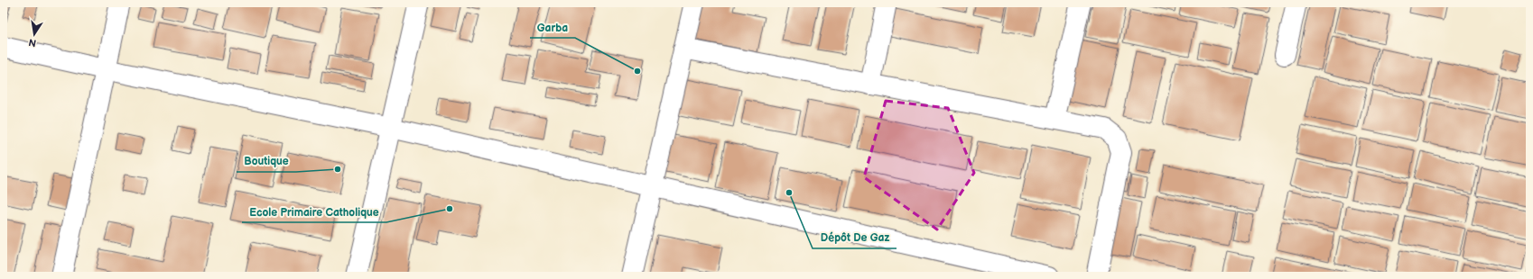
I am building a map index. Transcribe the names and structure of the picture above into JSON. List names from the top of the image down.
{
  "places": [
    "Garba",
    "Boutique",
    "Dépôt De Gaz",
    "Ecole Primaire Catholique"
  ],
  "north": "bottom"
}
